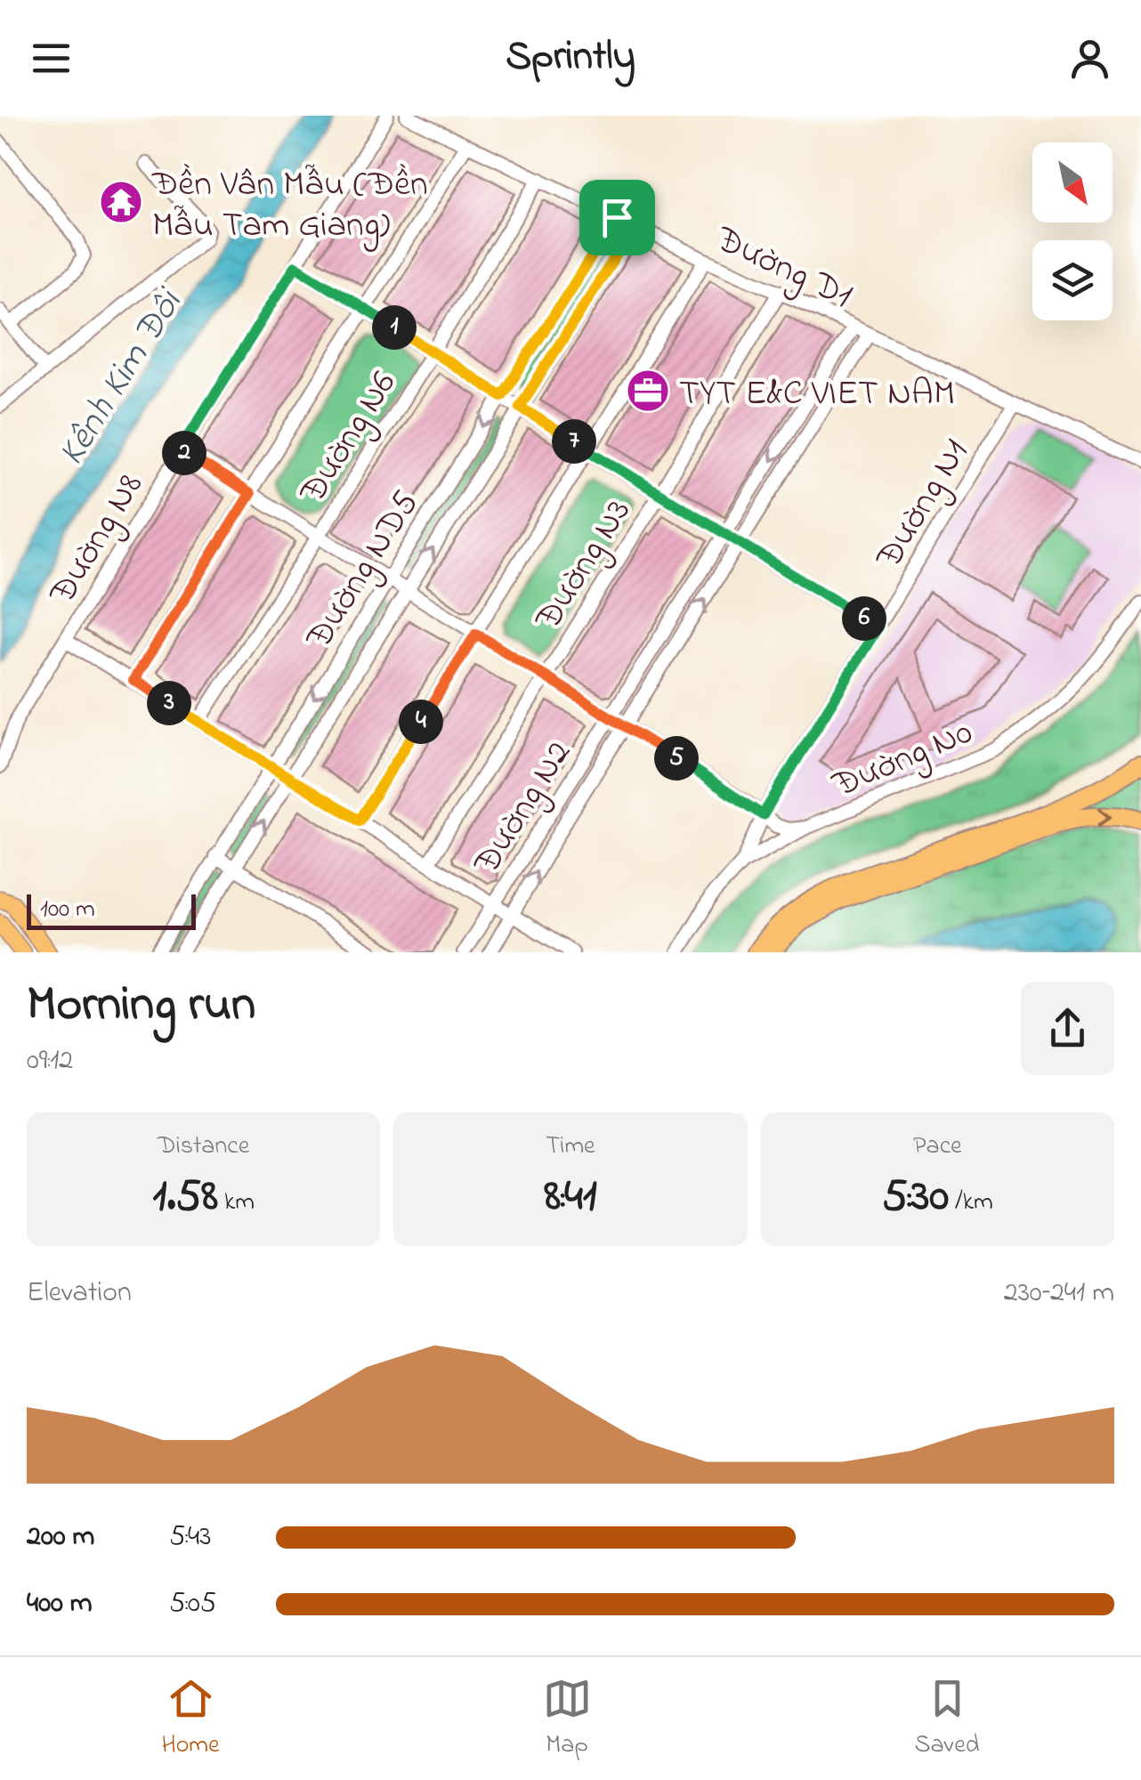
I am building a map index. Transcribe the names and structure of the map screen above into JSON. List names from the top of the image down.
{
  "streets": {
    "street": [
      "Đường D1",
      "Đường N6",
      "Đường N1",
      "Đường N8",
      "Đường N3",
      "Đường ND5",
      "Đường N0",
      "Đường N2"
    ]
  },
  "crossings": [
    ["Đường D1", "Đường N6"],
    ["Đường D1", "Đường N1"],
    ["Đường D1", "Đường N3"],
    ["Đường D1", "Đường ND5"],
    ["Đường D1", "Đường N2"],
    ["Đường N1", "Đường N0"]
  ],
  "water": ["Kênh Kim Đôi"],
  "places": {
    "temple": ["Đền Vân Mẫu (Đền Mẫu Tam Giang)"],
    "office": ["TYT E&C VIET NAM"]
  },
  "scale_bar": "100 m",
  "north": "bottom right",
  "page": {
    "header": "Sprintly",
    "pins": [
      "1",
      "7",
      "2",
      "6",
      "3",
      "4",
      "5"
    ],
    "scale": "100 m",
    "heading": ["Morning run", "09:12"],
    "stats": [
      ["Distance", "1.58 km"],
      ["Time", "8:41"],
      ["Pace", "5:30 /km"]
    ],
    "chart": ["Elevation", "230–241 m"],
    "list": [
      {
        "name": "200 m",
        "note": "5:43"
      },
      {
        "name": "400 m",
        "note": "5:05"
      }
    ],
    "tabs": ["Home", "Map", "Saved"]
  }
}
